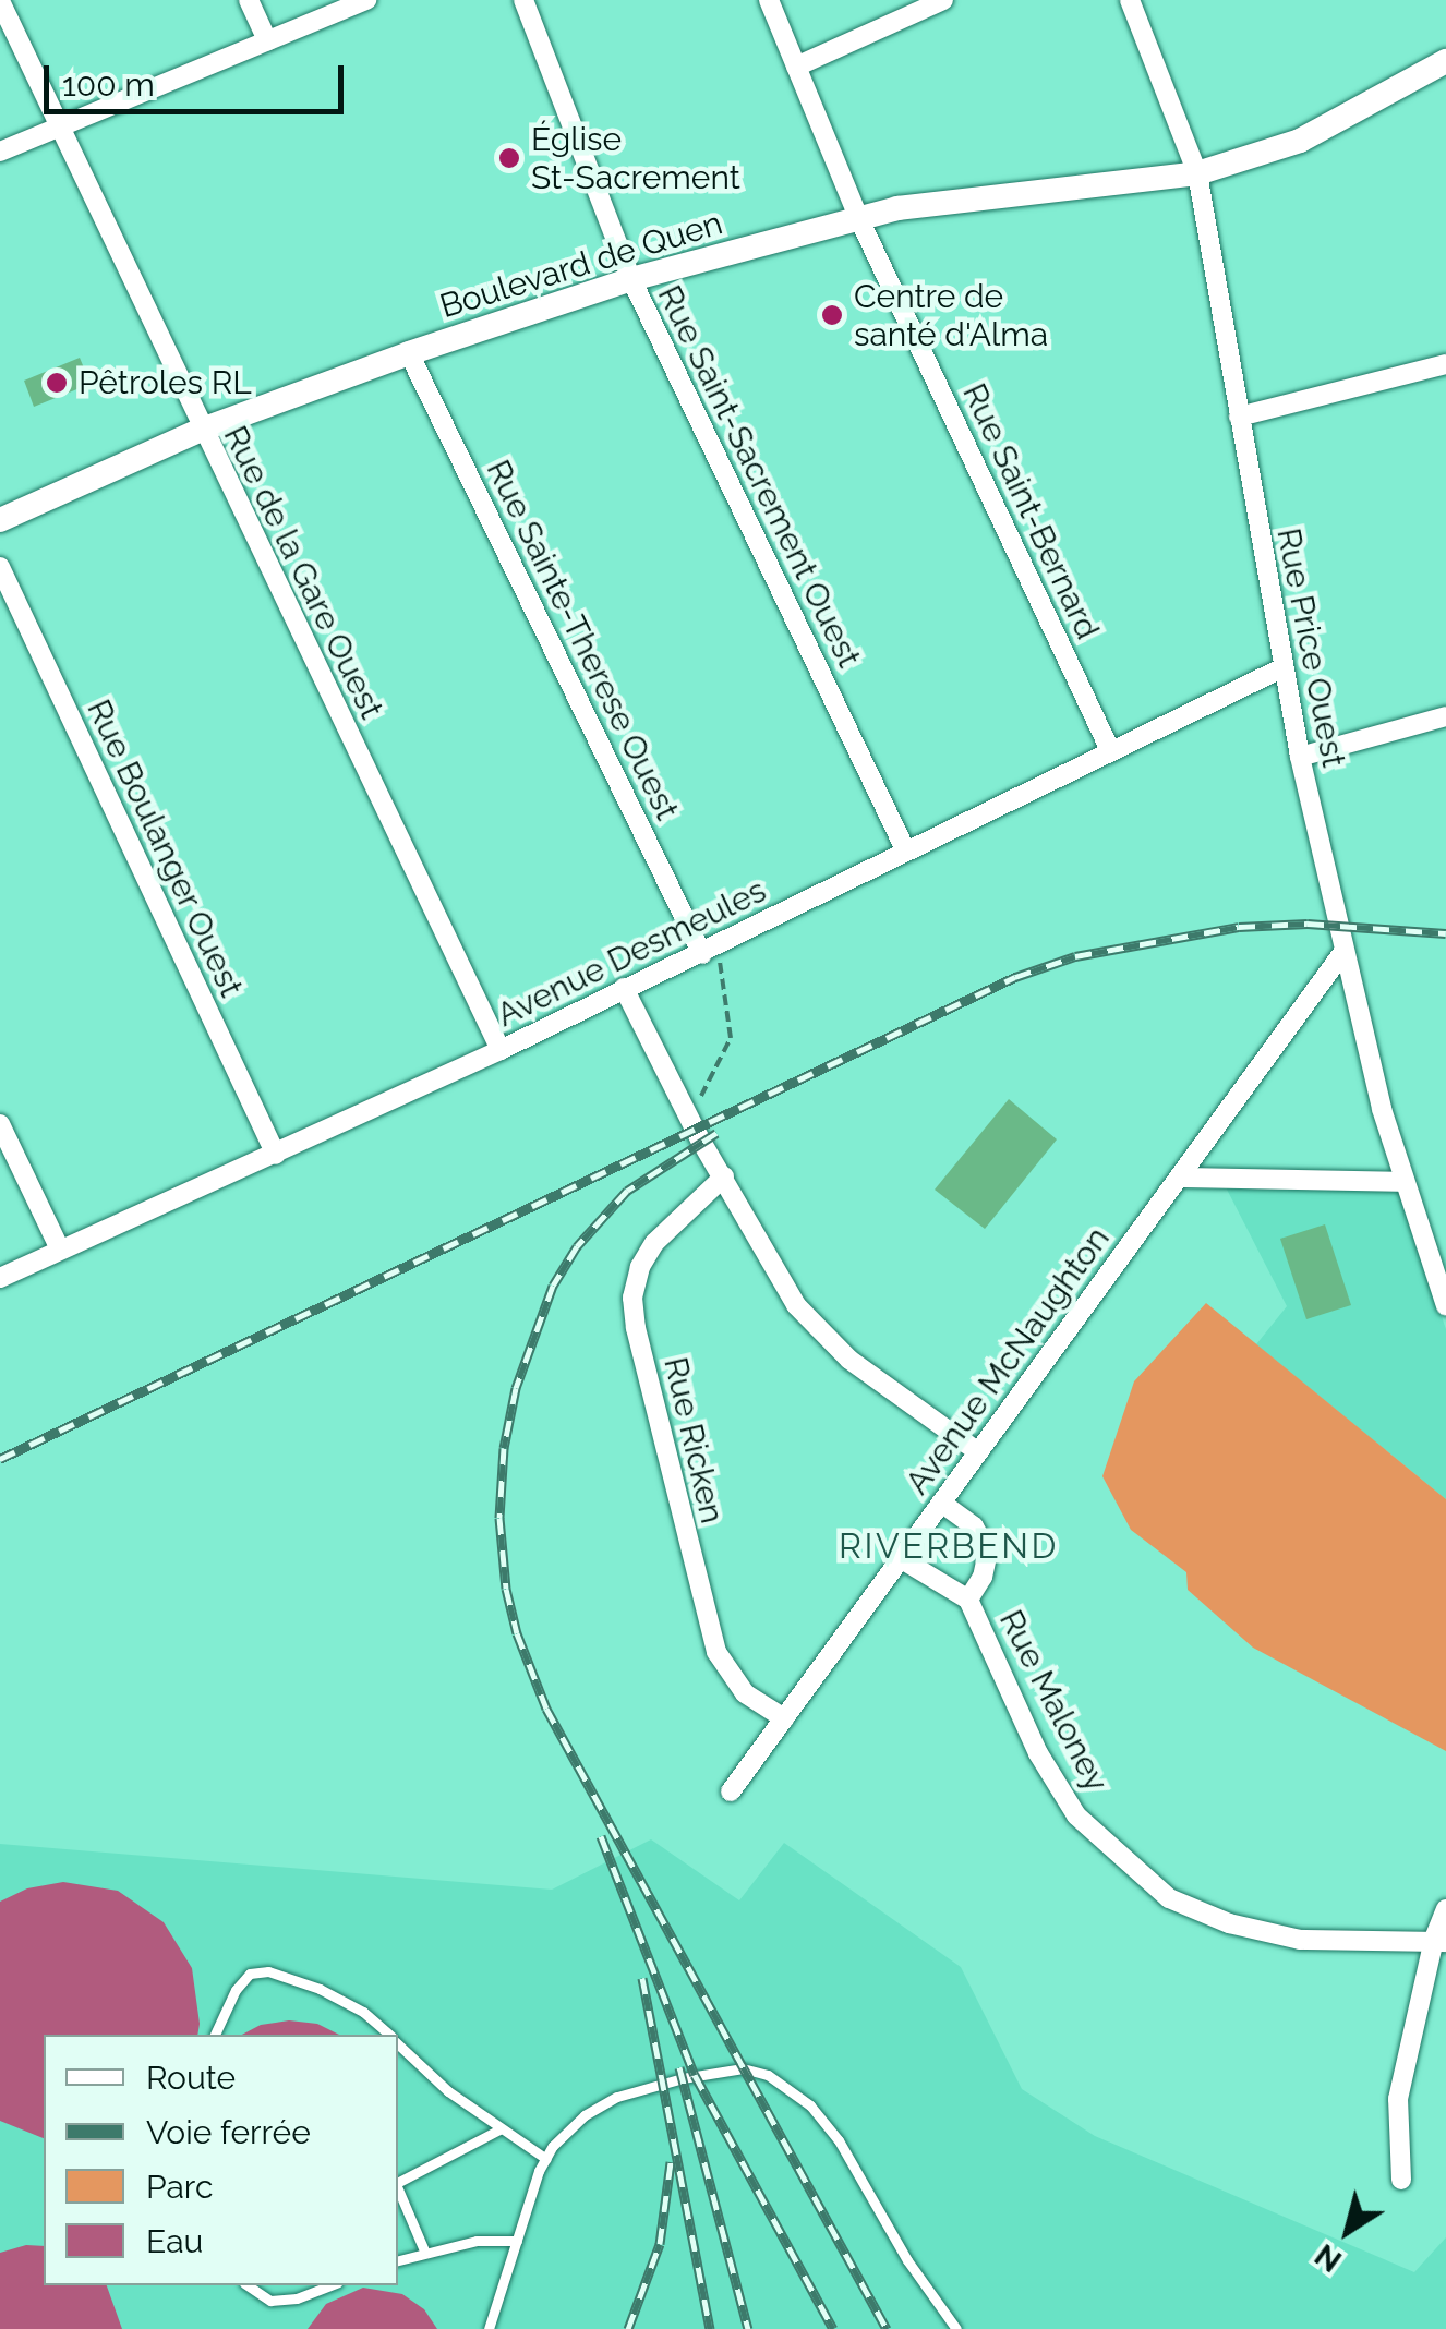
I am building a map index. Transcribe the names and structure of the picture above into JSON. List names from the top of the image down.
{
  "streets": {
    "street": [
      "Boulevard de Quen",
      "Rue Saint-Sacrement Ouest",
      "Rue Saint-Bernard",
      "Rue de la Gare Ouest",
      "Rue Sainte-Therese Ouest",
      "Rue Price Ouest",
      "Rue Boulanger Ouest",
      "Avenue Desmeules",
      "Avenue McNaughton",
      "Rue Ricken",
      "Rue Maloney"
    ]
  },
  "crossings": [
    ["Boulevard de Quen", "Rue Saint-Sacrement Ouest"],
    ["Boulevard de Quen", "Rue Saint-Bernard"],
    ["Boulevard de Quen", "Rue de la Gare Ouest"],
    ["Boulevard de Quen", "Rue Sainte-Therese Ouest"],
    ["Boulevard de Quen", "Rue Price Ouest"],
    ["Rue Saint-Sacrement Ouest", "Avenue Desmeules"],
    ["Rue Saint-Bernard", "Avenue Desmeules"],
    ["Rue de la Gare Ouest", "Avenue Desmeules"],
    ["Rue Sainte-Therese Ouest", "Avenue Desmeules"],
    ["Rue Price Ouest", "Avenue Desmeules"],
    ["Rue Price Ouest", "Avenue McNaughton"],
    ["Rue Boulanger Ouest", "Avenue Desmeules"],
    ["Avenue McNaughton", "Rue Ricken"],
    ["Avenue McNaughton", "Rue Maloney"]
  ],
  "districts": ["RIVERBEND"],
  "places": ["Église St-Sacrement", "Centre de santé d'Alma", "Pêtroles RL"],
  "legend": [
    "Route",
    "Voie ferrée",
    "Parc",
    "Eau"
  ],
  "scale_bar": "100 m",
  "north": "bottom left"
}
